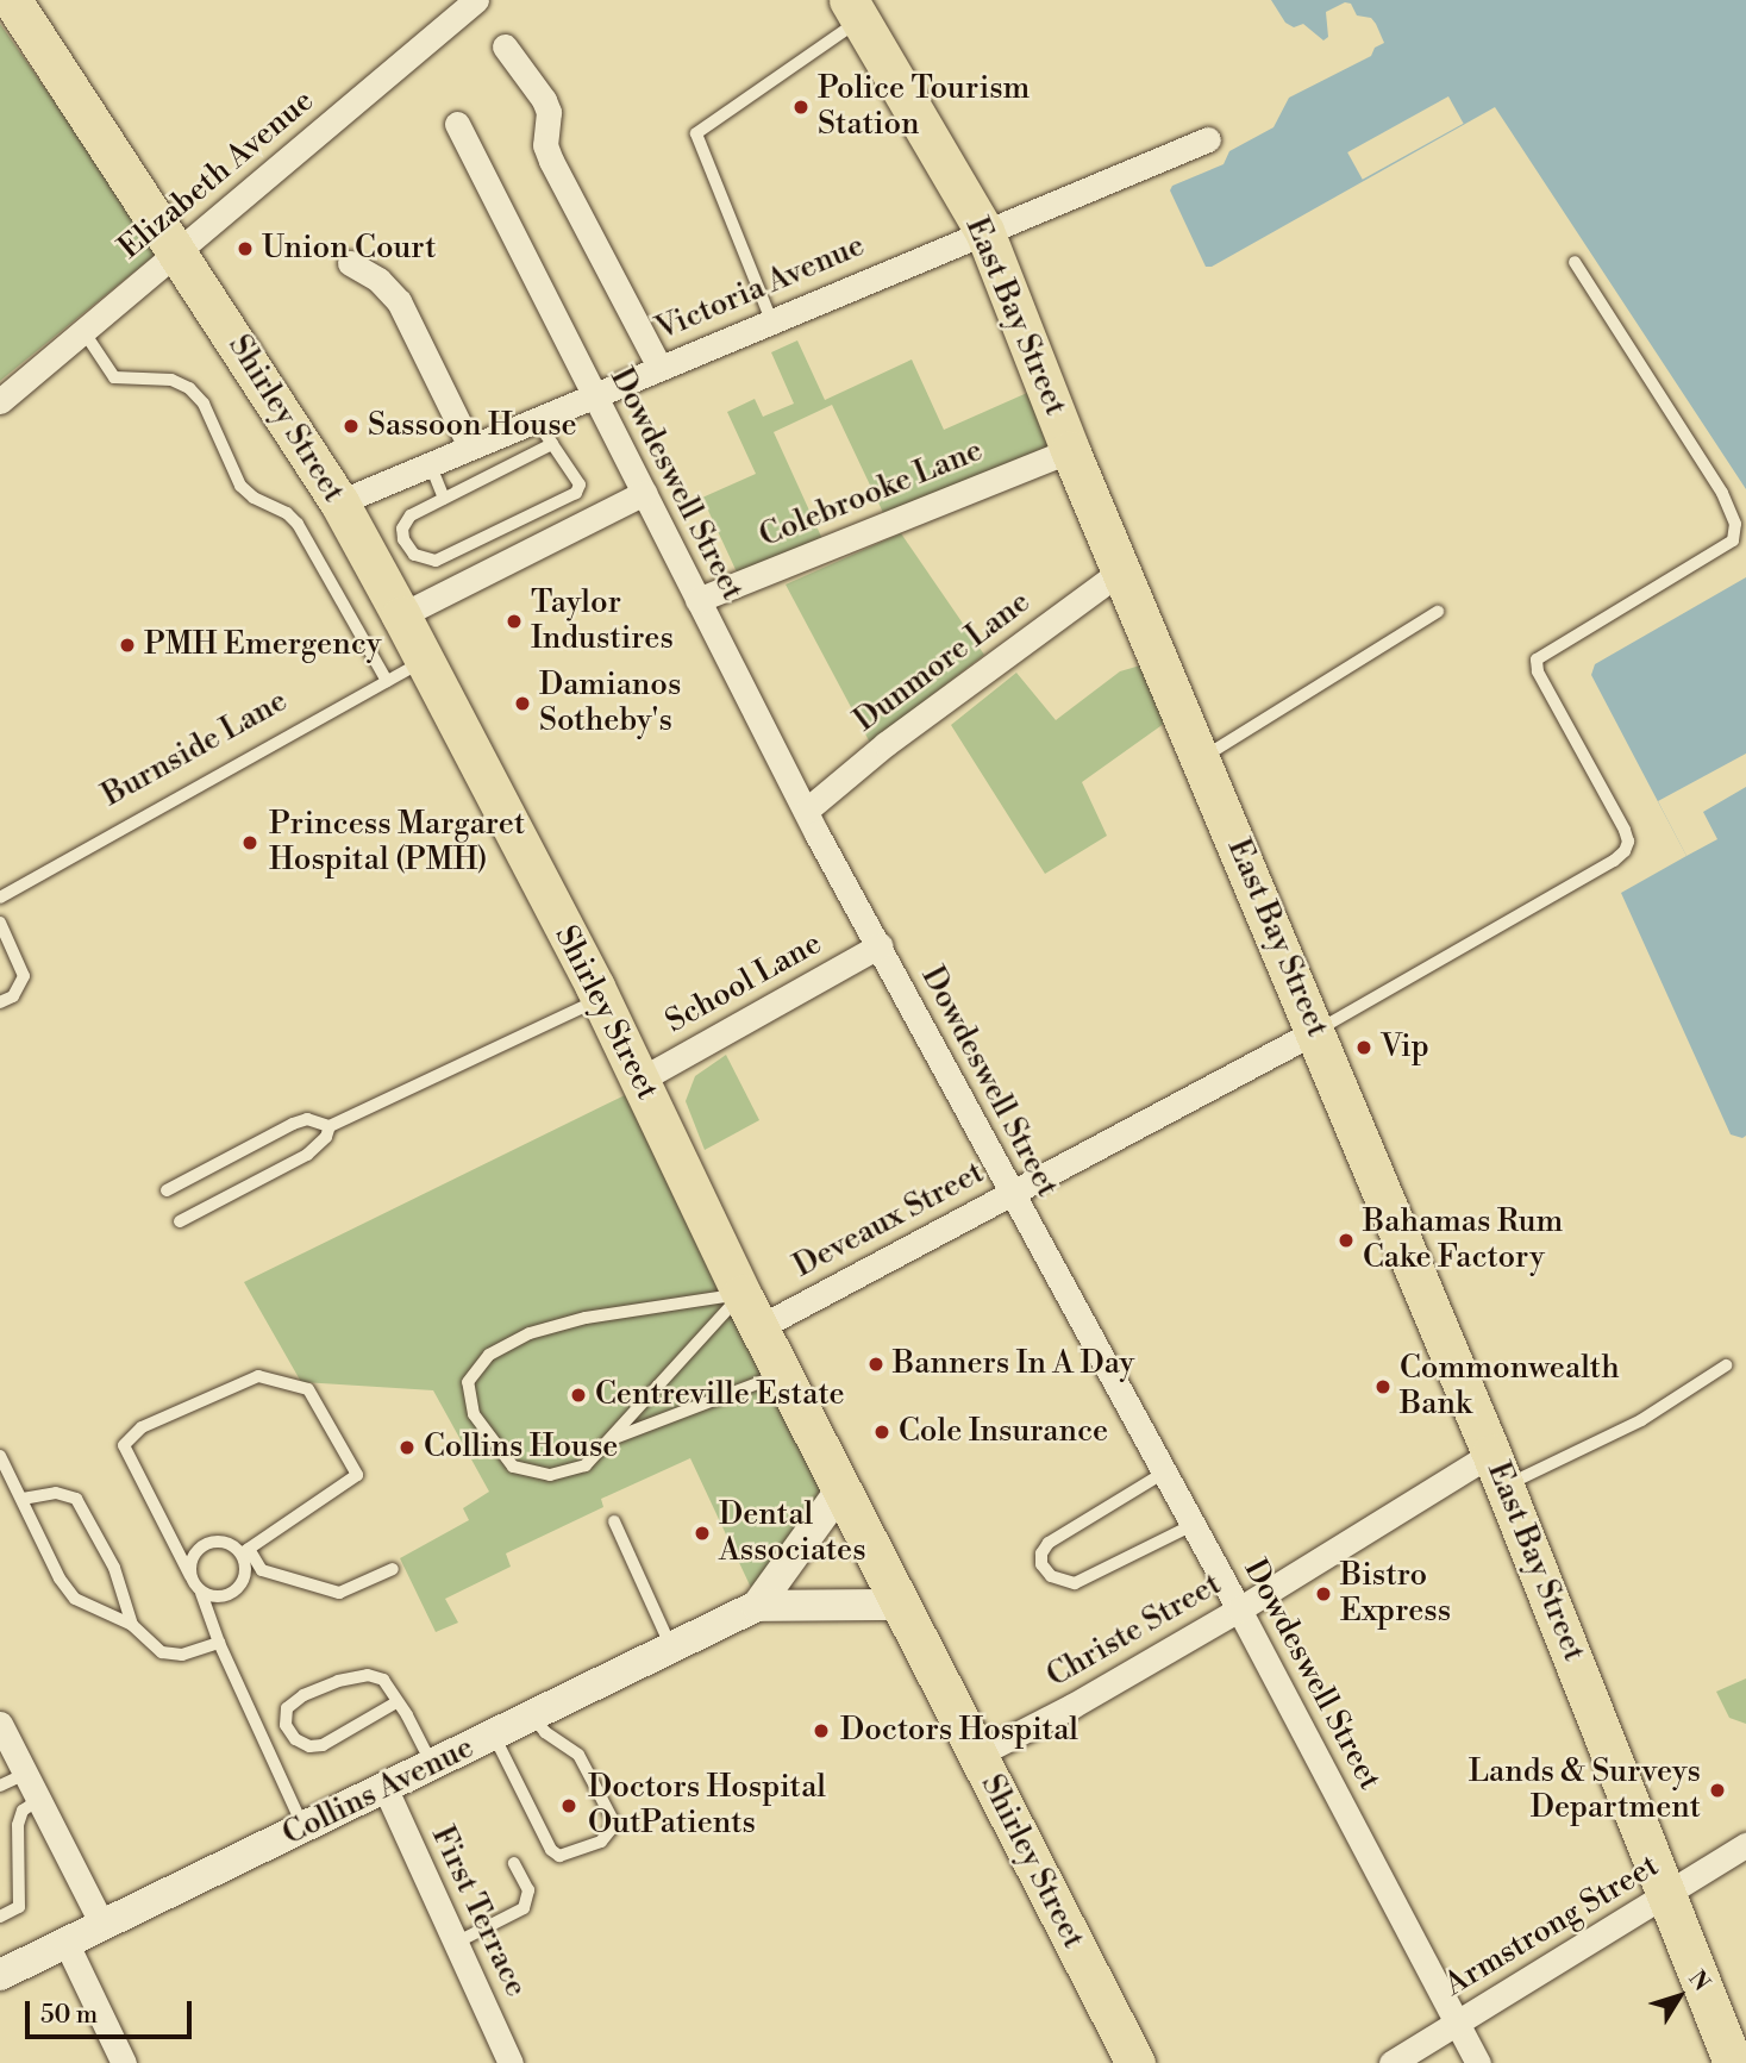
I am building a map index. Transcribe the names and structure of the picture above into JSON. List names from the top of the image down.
{
  "streets": {
    "highway": ["East Bay Street", "Shirley Street"],
    "street": [
      "Elizabeth Avenue",
      "Victoria Avenue",
      "Dowdeswell Street",
      "Colebrooke Lane",
      "Dunmore Lane",
      "School Lane",
      "Deveaux Street",
      "Christe Street",
      "Collins Avenue",
      "First Terrace",
      "Armstrong Street"
    ],
    "lane": ["Burnside Lane"]
  },
  "crossings": [
    ["Elizabeth Avenue", "Shirley Street"],
    ["Victoria Avenue", "East Bay Street"],
    ["Victoria Avenue", "Shirley Street"],
    ["Victoria Avenue", "Dowdeswell Street"],
    ["East Bay Street", "Colebrooke Lane"],
    ["East Bay Street", "Dunmore Lane"],
    ["East Bay Street", "Deveaux Street"],
    ["East Bay Street", "Christe Street"],
    ["East Bay Street", "Armstrong Street"],
    ["Shirley Street", "Burnside Lane"],
    ["Shirley Street", "School Lane"],
    ["Shirley Street", "Deveaux Street"],
    ["Shirley Street", "Christe Street"],
    ["Shirley Street", "Collins Avenue"],
    ["Dowdeswell Street", "Colebrooke Lane"],
    ["Dowdeswell Street", "Dunmore Lane"],
    ["Dowdeswell Street", "School Lane"],
    ["Dowdeswell Street", "Deveaux Street"],
    ["Dowdeswell Street", "Christe Street"],
    ["Dowdeswell Street", "Armstrong Street"],
    ["Collins Avenue", "First Terrace"]
  ],
  "places": [
    "Police Tourism Station",
    "Union Court",
    "Sassoon House",
    "Taylor Industires",
    "PMH Emergency",
    "Damianos Sotheby's",
    "Princess Margaret Hospital (PMH)",
    "Vip",
    "Bahamas Rum Cake Factory",
    "Banners In A Day",
    "Commonwealth Bank",
    "Centreville Estate",
    "Cole Insurance",
    "Collins House",
    "Dental Associates",
    "Bistro Express",
    "Doctors Hospital",
    "Lands & Surveys Department",
    "Doctors Hospital OutPatients"
  ],
  "scale_bar": "50 m",
  "north": "top right"
}
